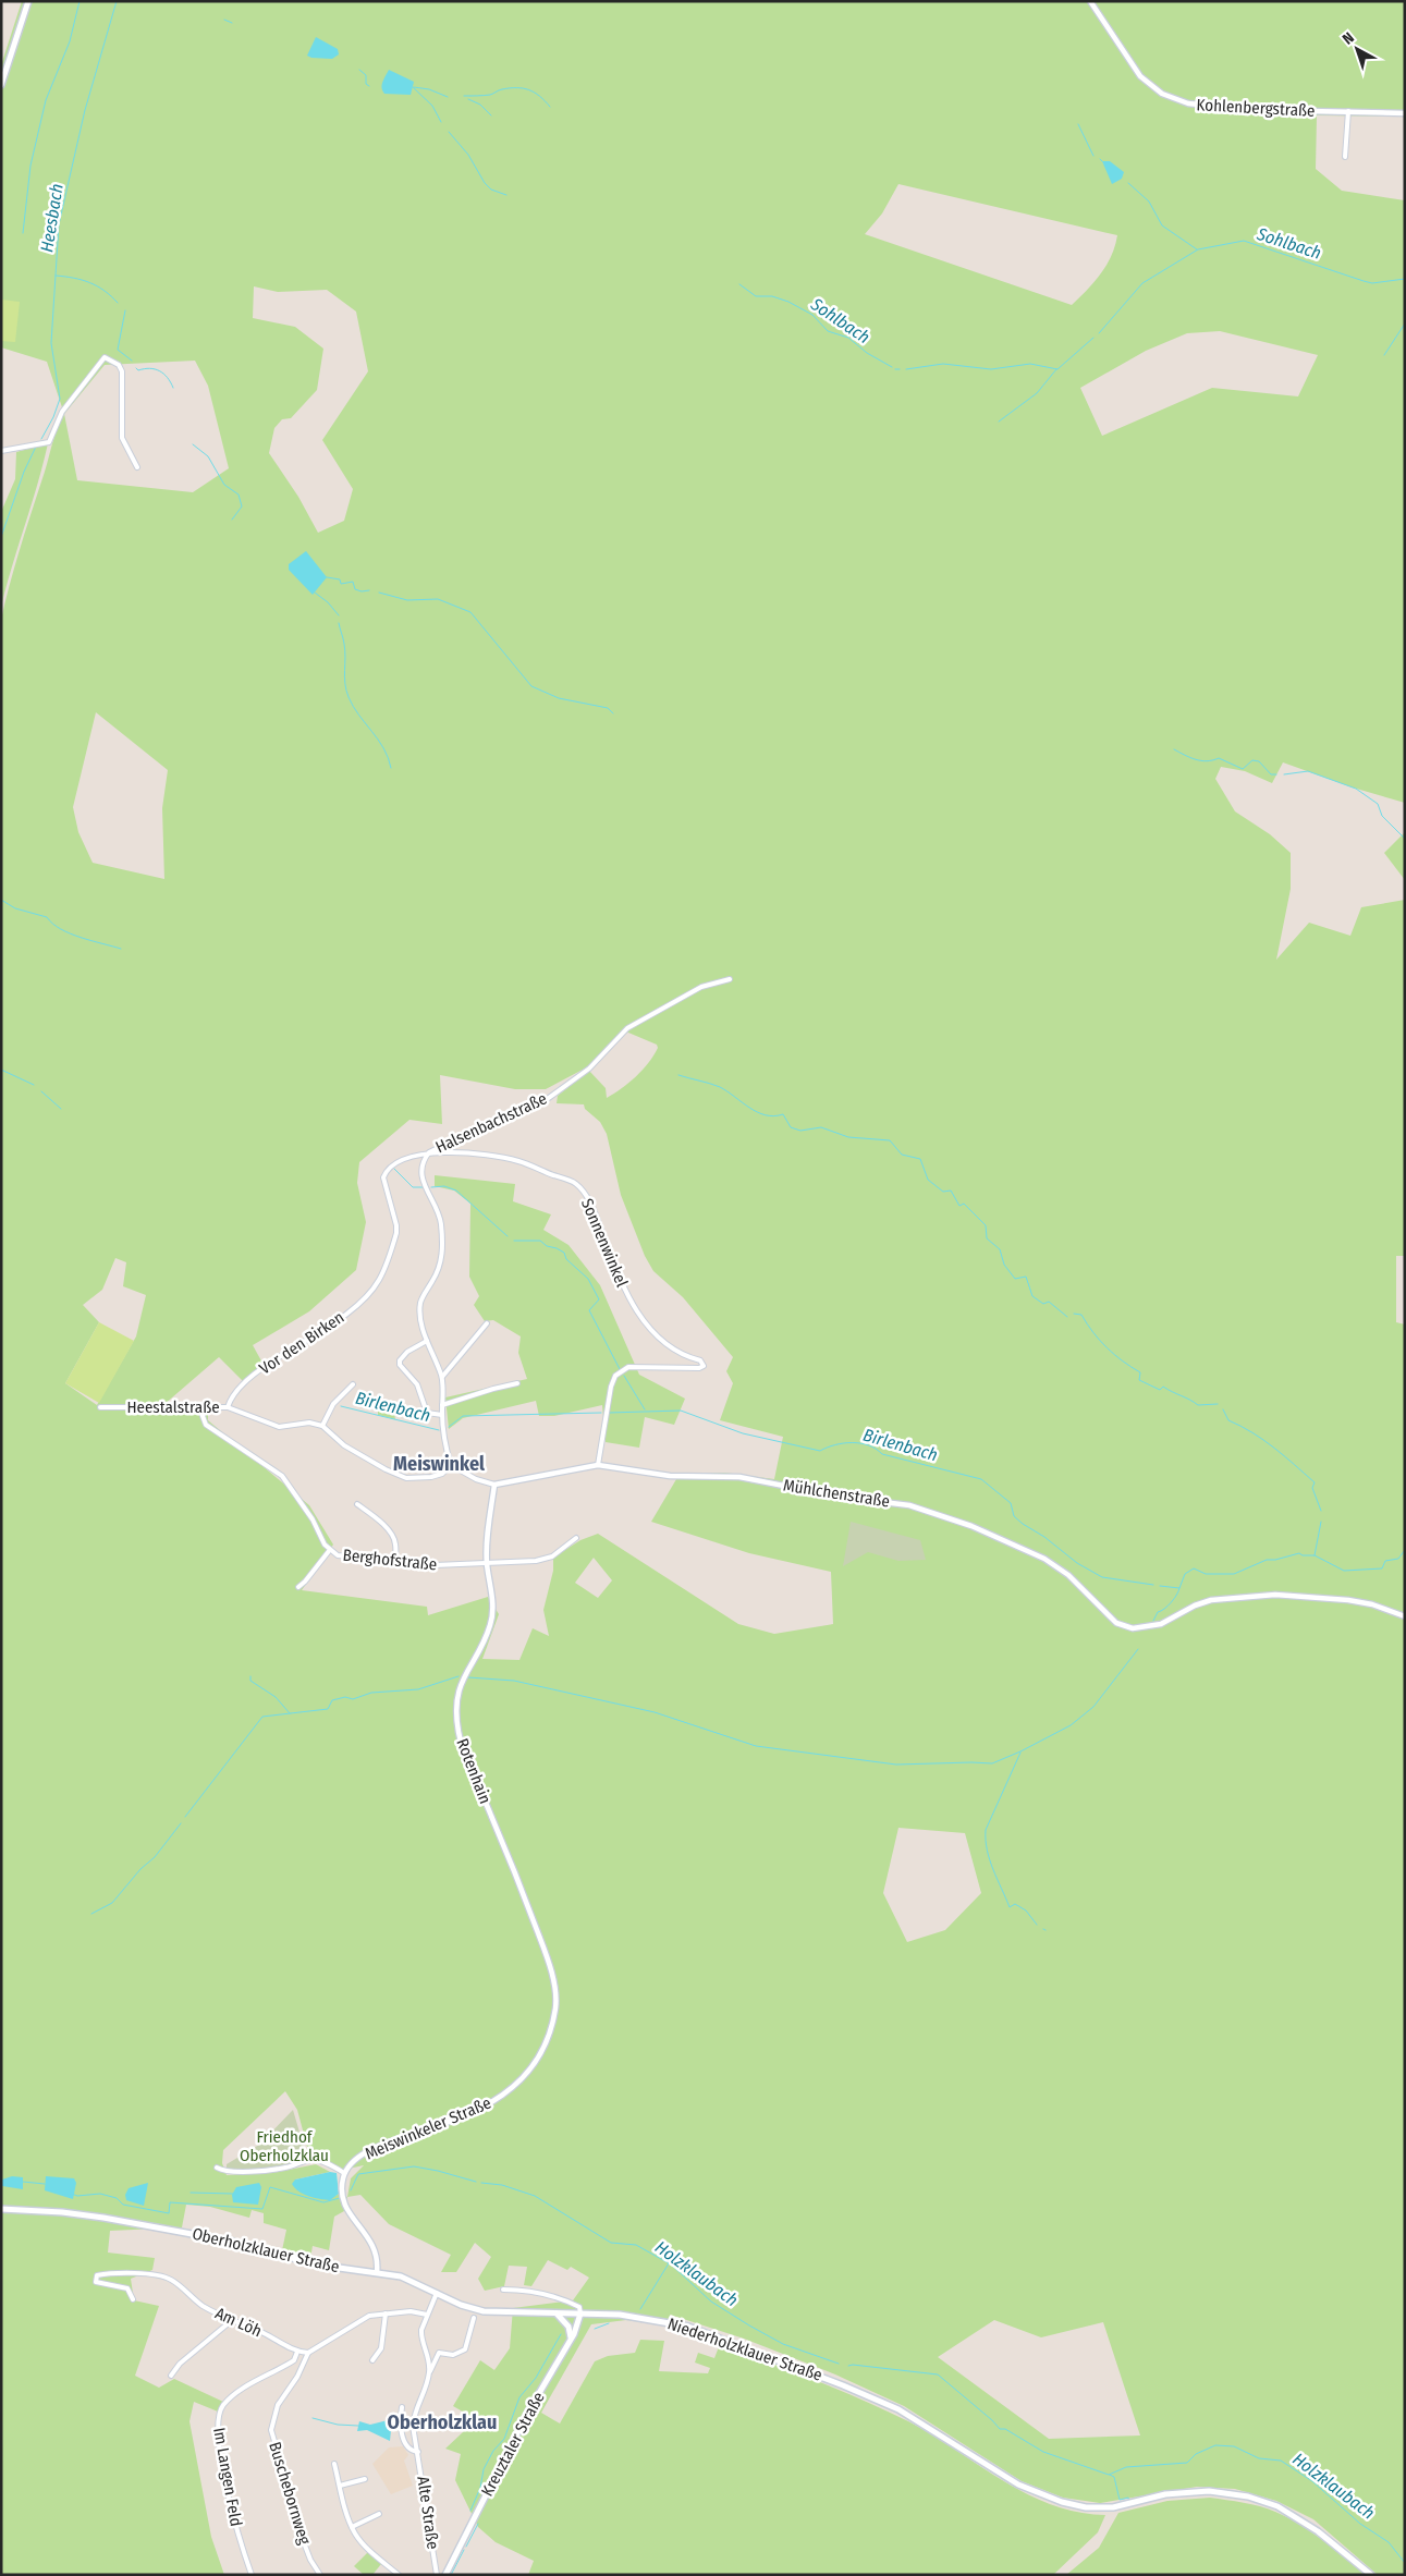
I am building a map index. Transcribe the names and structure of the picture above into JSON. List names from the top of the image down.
{
  "streets": {
    "main road": ["Oberholzklauer Straße", "Niederholzklauer Straße", "Kreuztaler Straße"],
    "street": [
      "Kohlenbergstraße",
      "Halsenbachstraße",
      "Sonnenwinkel",
      "Vor den Birken",
      "Heestalstraße",
      "Mühlchenstraße",
      "Berghofstraße",
      "Rotenhain",
      "Meiswinkeler Straße",
      "Am Löh",
      "Im Langen Feld",
      "Buschebornweg",
      "Alte Straße"
    ]
  },
  "crossings": [
    ["Halsenbachstraße", "Sonnenwinkel"],
    ["Halsenbachstraße", "Vor den Birken"],
    ["Sonnenwinkel", "Vor den Birken"],
    ["Sonnenwinkel", "Mühlchenstraße"],
    ["Vor den Birken", "Heestalstraße"],
    ["Heestalstraße", "Berghofstraße"],
    ["Mühlchenstraße", "Rotenhain"],
    ["Berghofstraße", "Rotenhain"],
    ["Rotenhain", "Meiswinkeler Straße"],
    ["Oberholzklauer Straße", "Niederholzklauer Straße"],
    ["Oberholzklauer Straße", "Kreuztaler Straße"],
    ["Oberholzklauer Straße", "Alte Straße"],
    ["Am Löh", "Im Langen Feld"],
    ["Niederholzklauer Straße", "Kreuztaler Straße"]
  ],
  "districts": ["Meiswinkel", "Oberholzklau"],
  "water": [
    "Heesbach",
    "Sohlbach",
    "Birlenbach",
    "Holzklaubach"
  ],
  "parks": ["Friedhof Oberholzklau"],
  "north": "top left"
}
